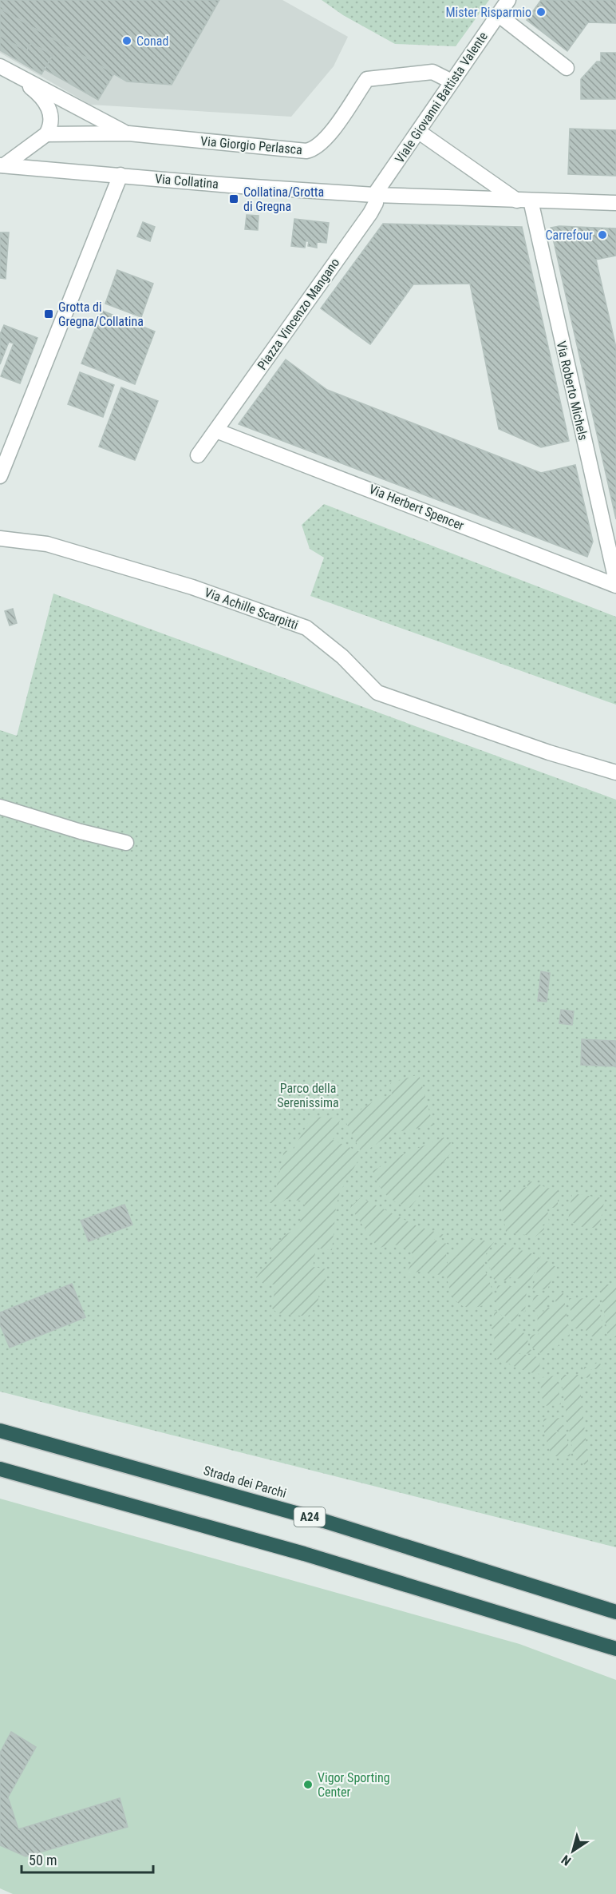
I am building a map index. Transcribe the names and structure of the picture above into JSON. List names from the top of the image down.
{
  "streets": {
    "highway": ["Strada dei Parchi", "A24"],
    "street": [
      "Viale Giovanni Battista Valente",
      "Via Giorgio Perlasca",
      "Via Collatina",
      "Piazza Vincenzo Mangano",
      "Via Roberto Michels",
      "Via Herbert Spencer",
      "Via Achille Scarpitti"
    ]
  },
  "crossings": [
    ["Viale Giovanni Battista Valente", "Via Giorgio Perlasca"],
    ["Viale Giovanni Battista Valente", "Via Collatina"],
    ["Viale Giovanni Battista Valente", "Piazza Vincenzo Mangano"],
    ["Via Collatina", "Piazza Vincenzo Mangano"],
    ["Via Collatina", "Via Roberto Michels"],
    ["Piazza Vincenzo Mangano", "Via Herbert Spencer"]
  ],
  "parks": ["Parco della Serenissima"],
  "places": {
    "other": [
      "Mister Risparmio",
      "Conad",
      "Carrefour",
      "Vigor Sporting Center"
    ],
    "transit": ["Collatina/Grotta di Gregna", "Grotta di Gregna/Collatina"]
  },
  "scale_bar": "50 m",
  "north": "bottom left"
}
